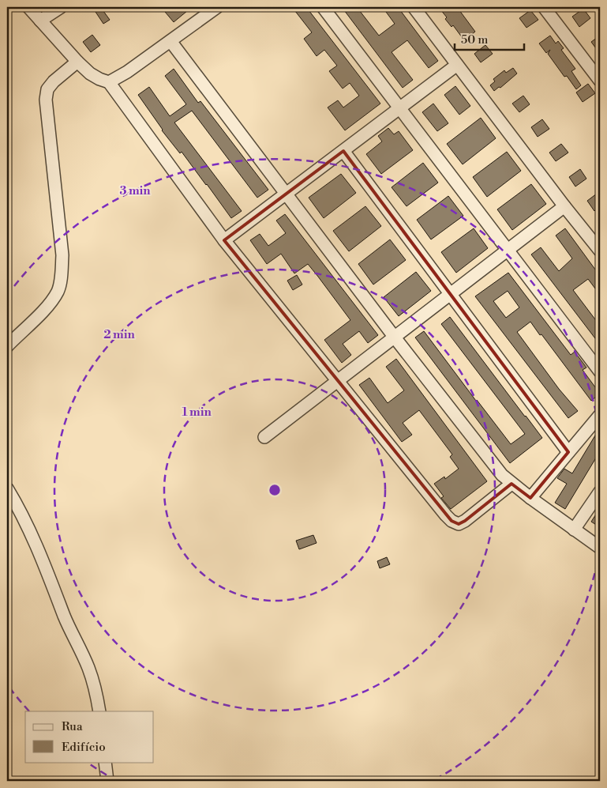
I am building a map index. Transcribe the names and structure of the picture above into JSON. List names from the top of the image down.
{
  "legend": ["Rua", "Edifício"],
  "scale_bar": "50 m",
  "rings": ["3 min", "2 min", "1 min"]
}
